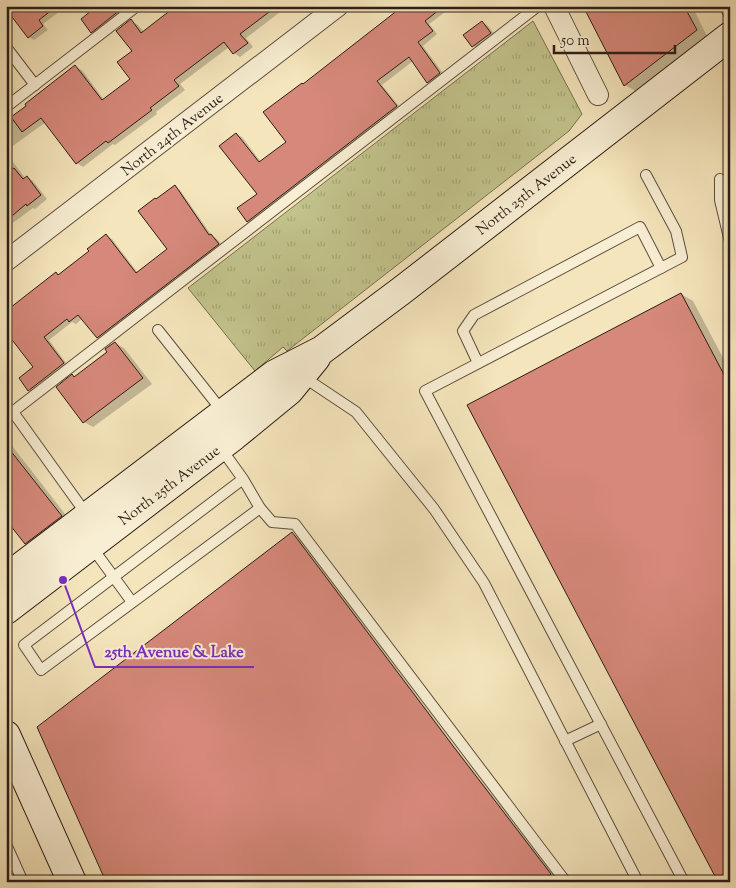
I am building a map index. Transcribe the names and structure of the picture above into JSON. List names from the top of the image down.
{
  "streets": {
    "main road": ["North 25th Avenue"],
    "street": ["North 24th Avenue"]
  },
  "places": ["25th Avenue & Lake"],
  "scale_bar": "50 m"
}
